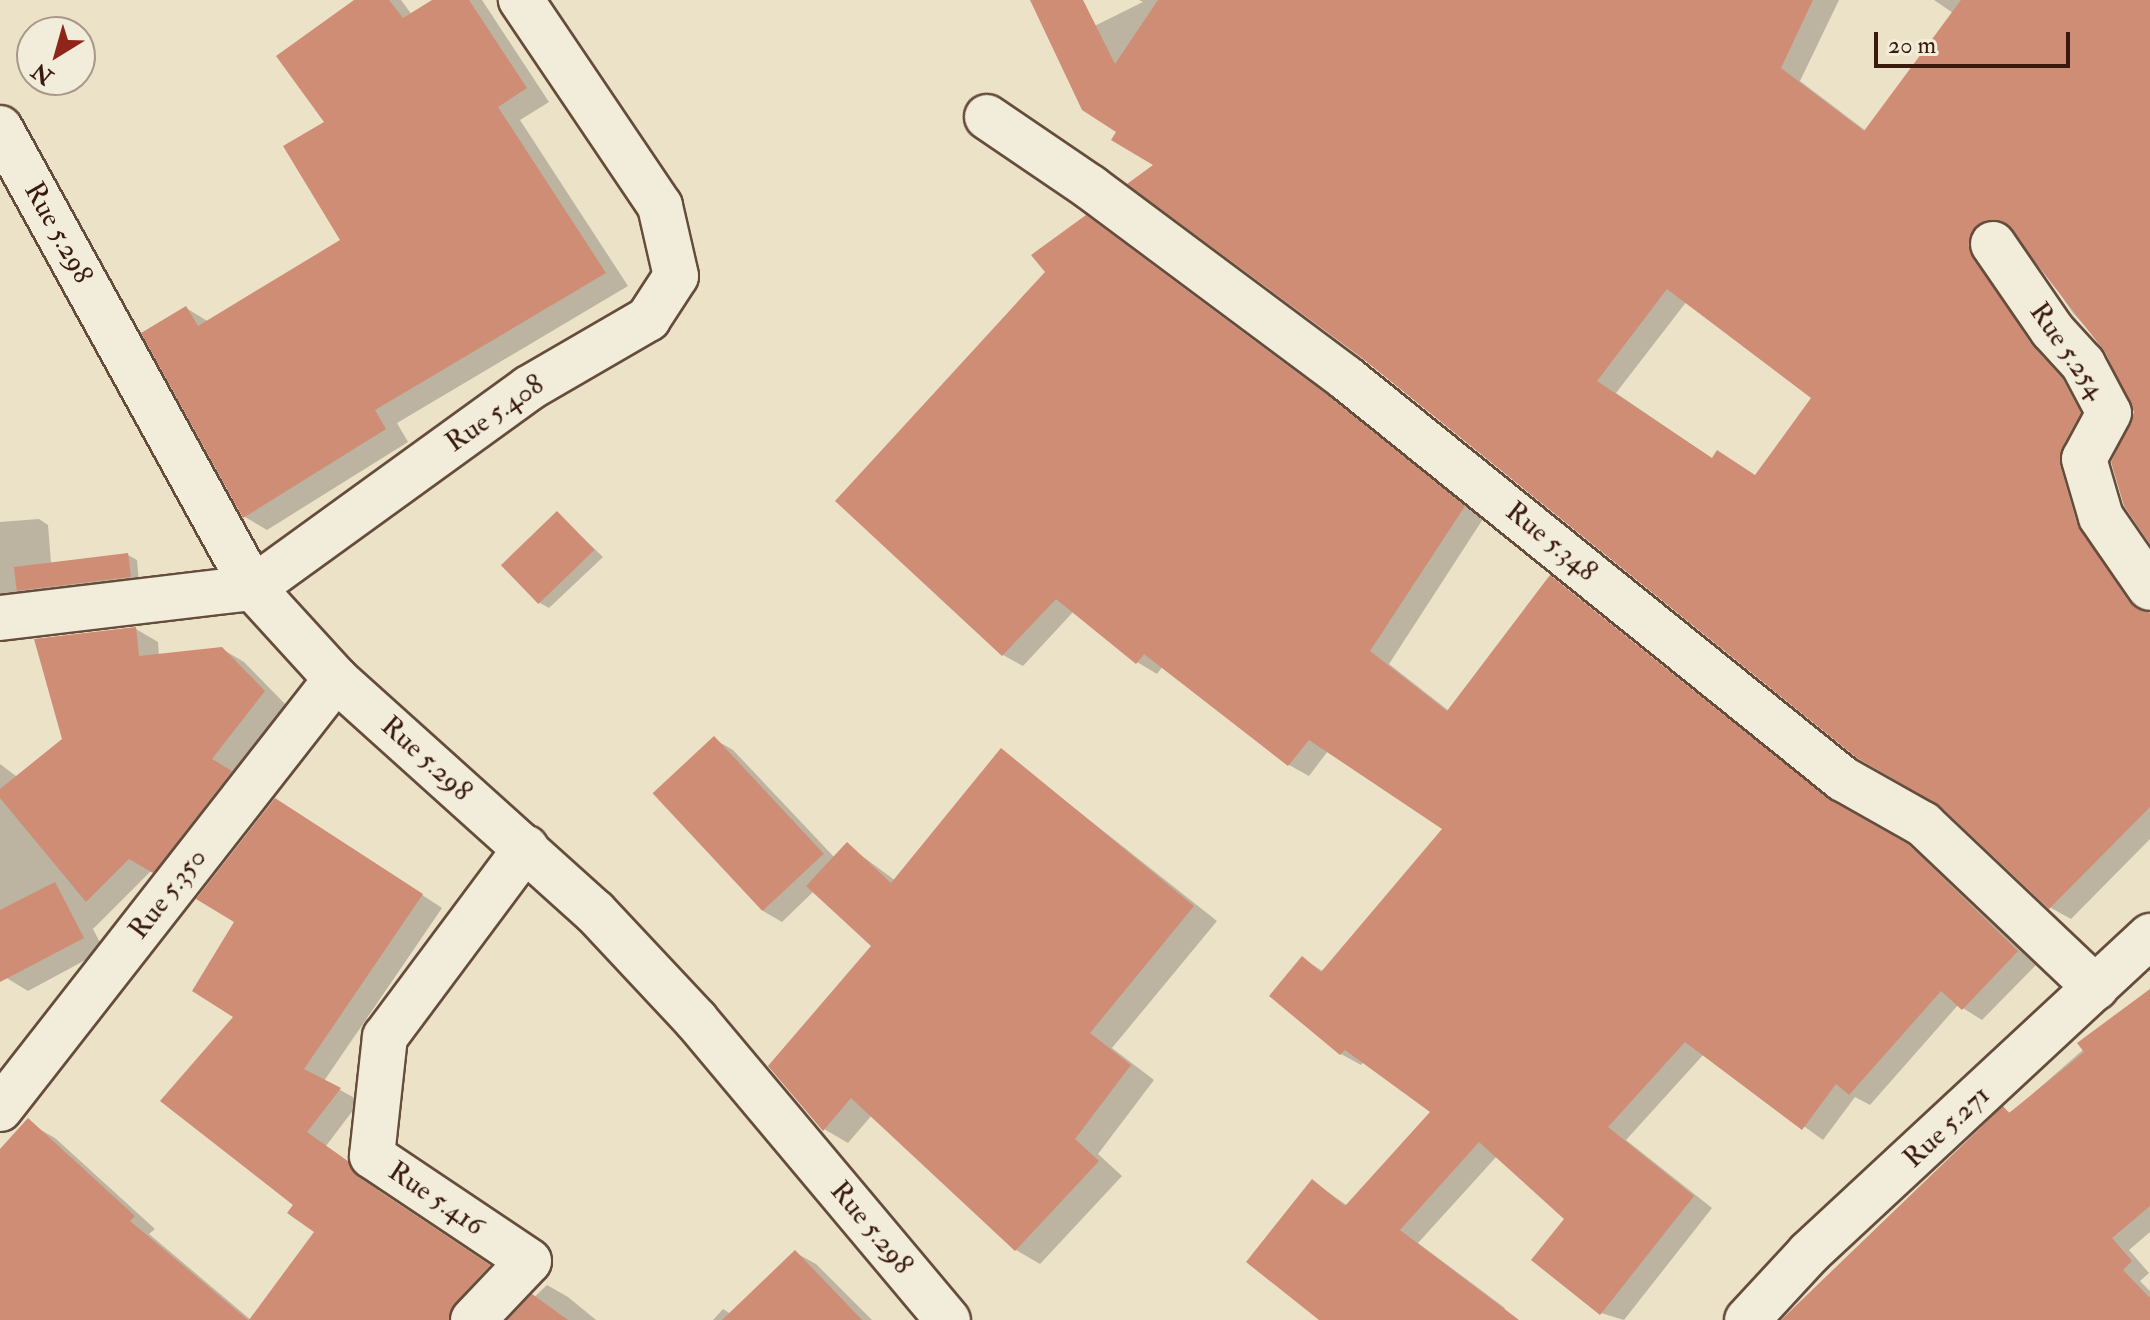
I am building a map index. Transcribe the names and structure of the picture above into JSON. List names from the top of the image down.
{
  "streets": {
    "street": [
      "Rue 5.298",
      "Rue 5.254",
      "Rue 5.408",
      "Rue 5.348",
      "Rue 5.350",
      "Rue 5.271",
      "Rue 5.416"
    ]
  },
  "crossings": [
    ["Rue 5.298", "Rue 5.408"],
    ["Rue 5.298", "Rue 5.350"],
    ["Rue 5.298", "Rue 5.416"],
    ["Rue 5.348", "Rue 5.271"]
  ],
  "scale_bar": "20 m",
  "north": "bottom left"
}
